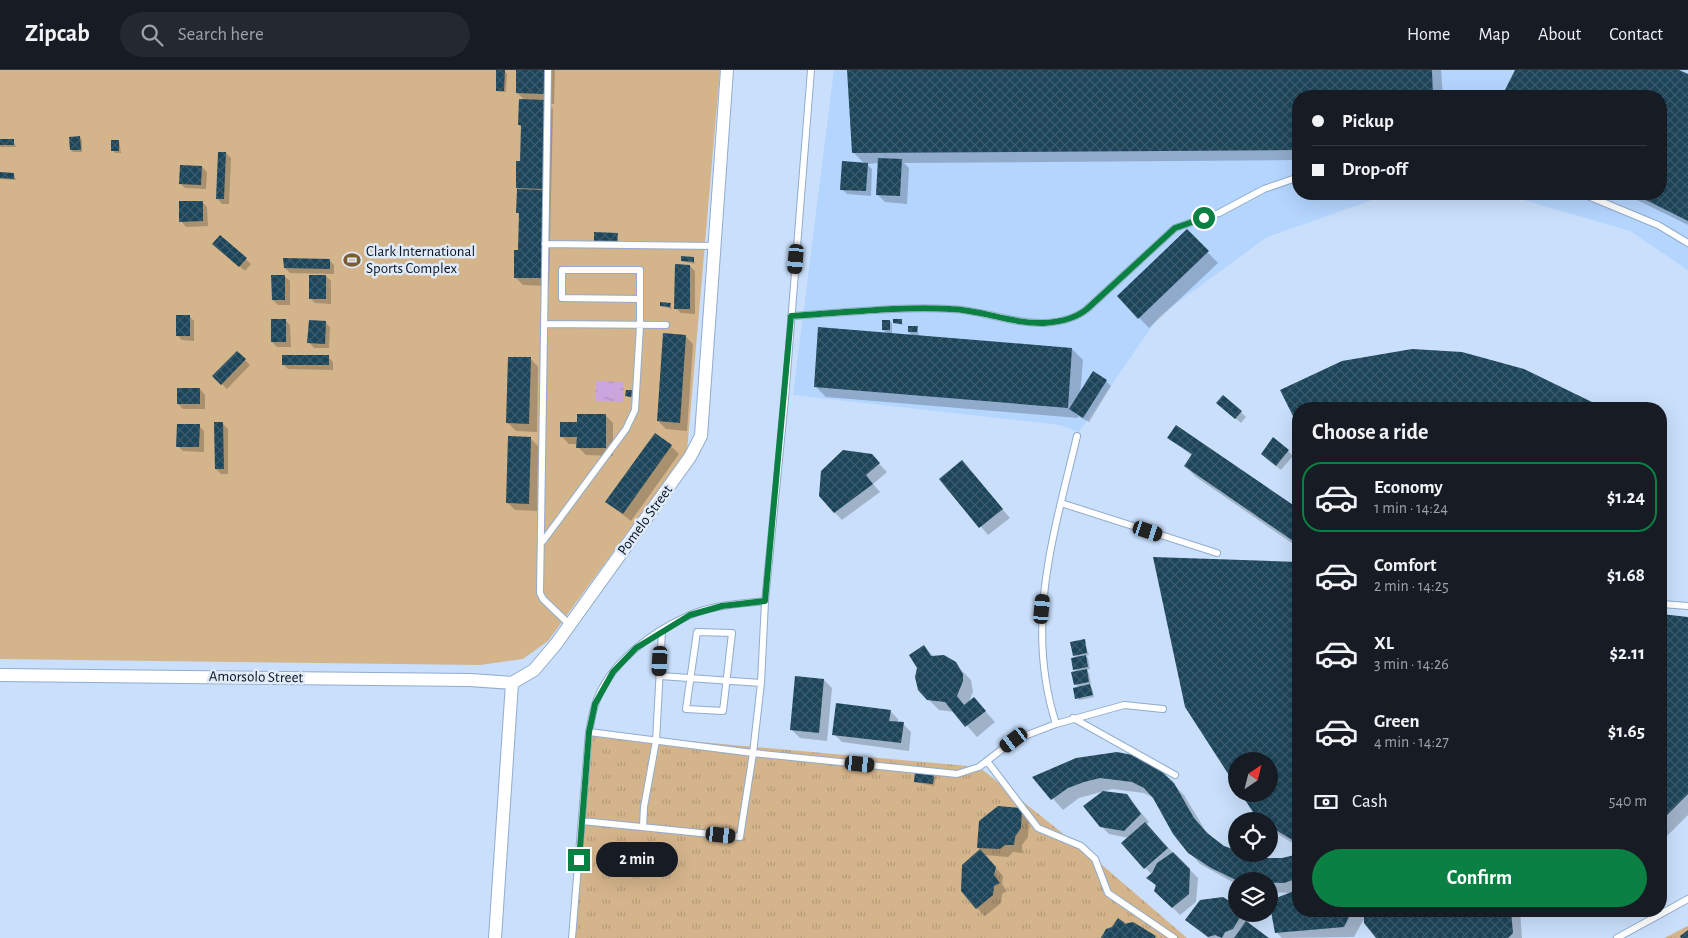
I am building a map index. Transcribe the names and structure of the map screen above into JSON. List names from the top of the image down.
{
  "streets": {
    "street": ["Pomelo Street", "Amorsolo Street"]
  },
  "crossings": [
    ["Pomelo Street", "Amorsolo Street"]
  ],
  "places": {
    "sports": ["Clark International Sports Complex"]
  },
  "north": "top right",
  "page": {
    "header": "Zipcab",
    "search": "Search here",
    "nav": [
      "Home",
      "Map",
      "About",
      "Contact"
    ],
    "banner": ["Pickup", "Drop-off"],
    "heading": "Choose a ride",
    "list": [
      {
        "name": "Economy",
        "note": "1 min · 14:24",
        "value": "$1.24"
      },
      {
        "name": "Comfort",
        "note": "2 min · 14:25",
        "value": "$1.68"
      },
      {
        "name": "XL",
        "note": "3 min · 14:26",
        "value": "$2.11"
      },
      {
        "name": "Green",
        "note": "4 min · 14:27",
        "value": "$1.65"
      }
    ],
    "pay": ["Cash", "540 m"],
    "buttons": "Confirm",
    "bubble": "2 min"
  }
}
